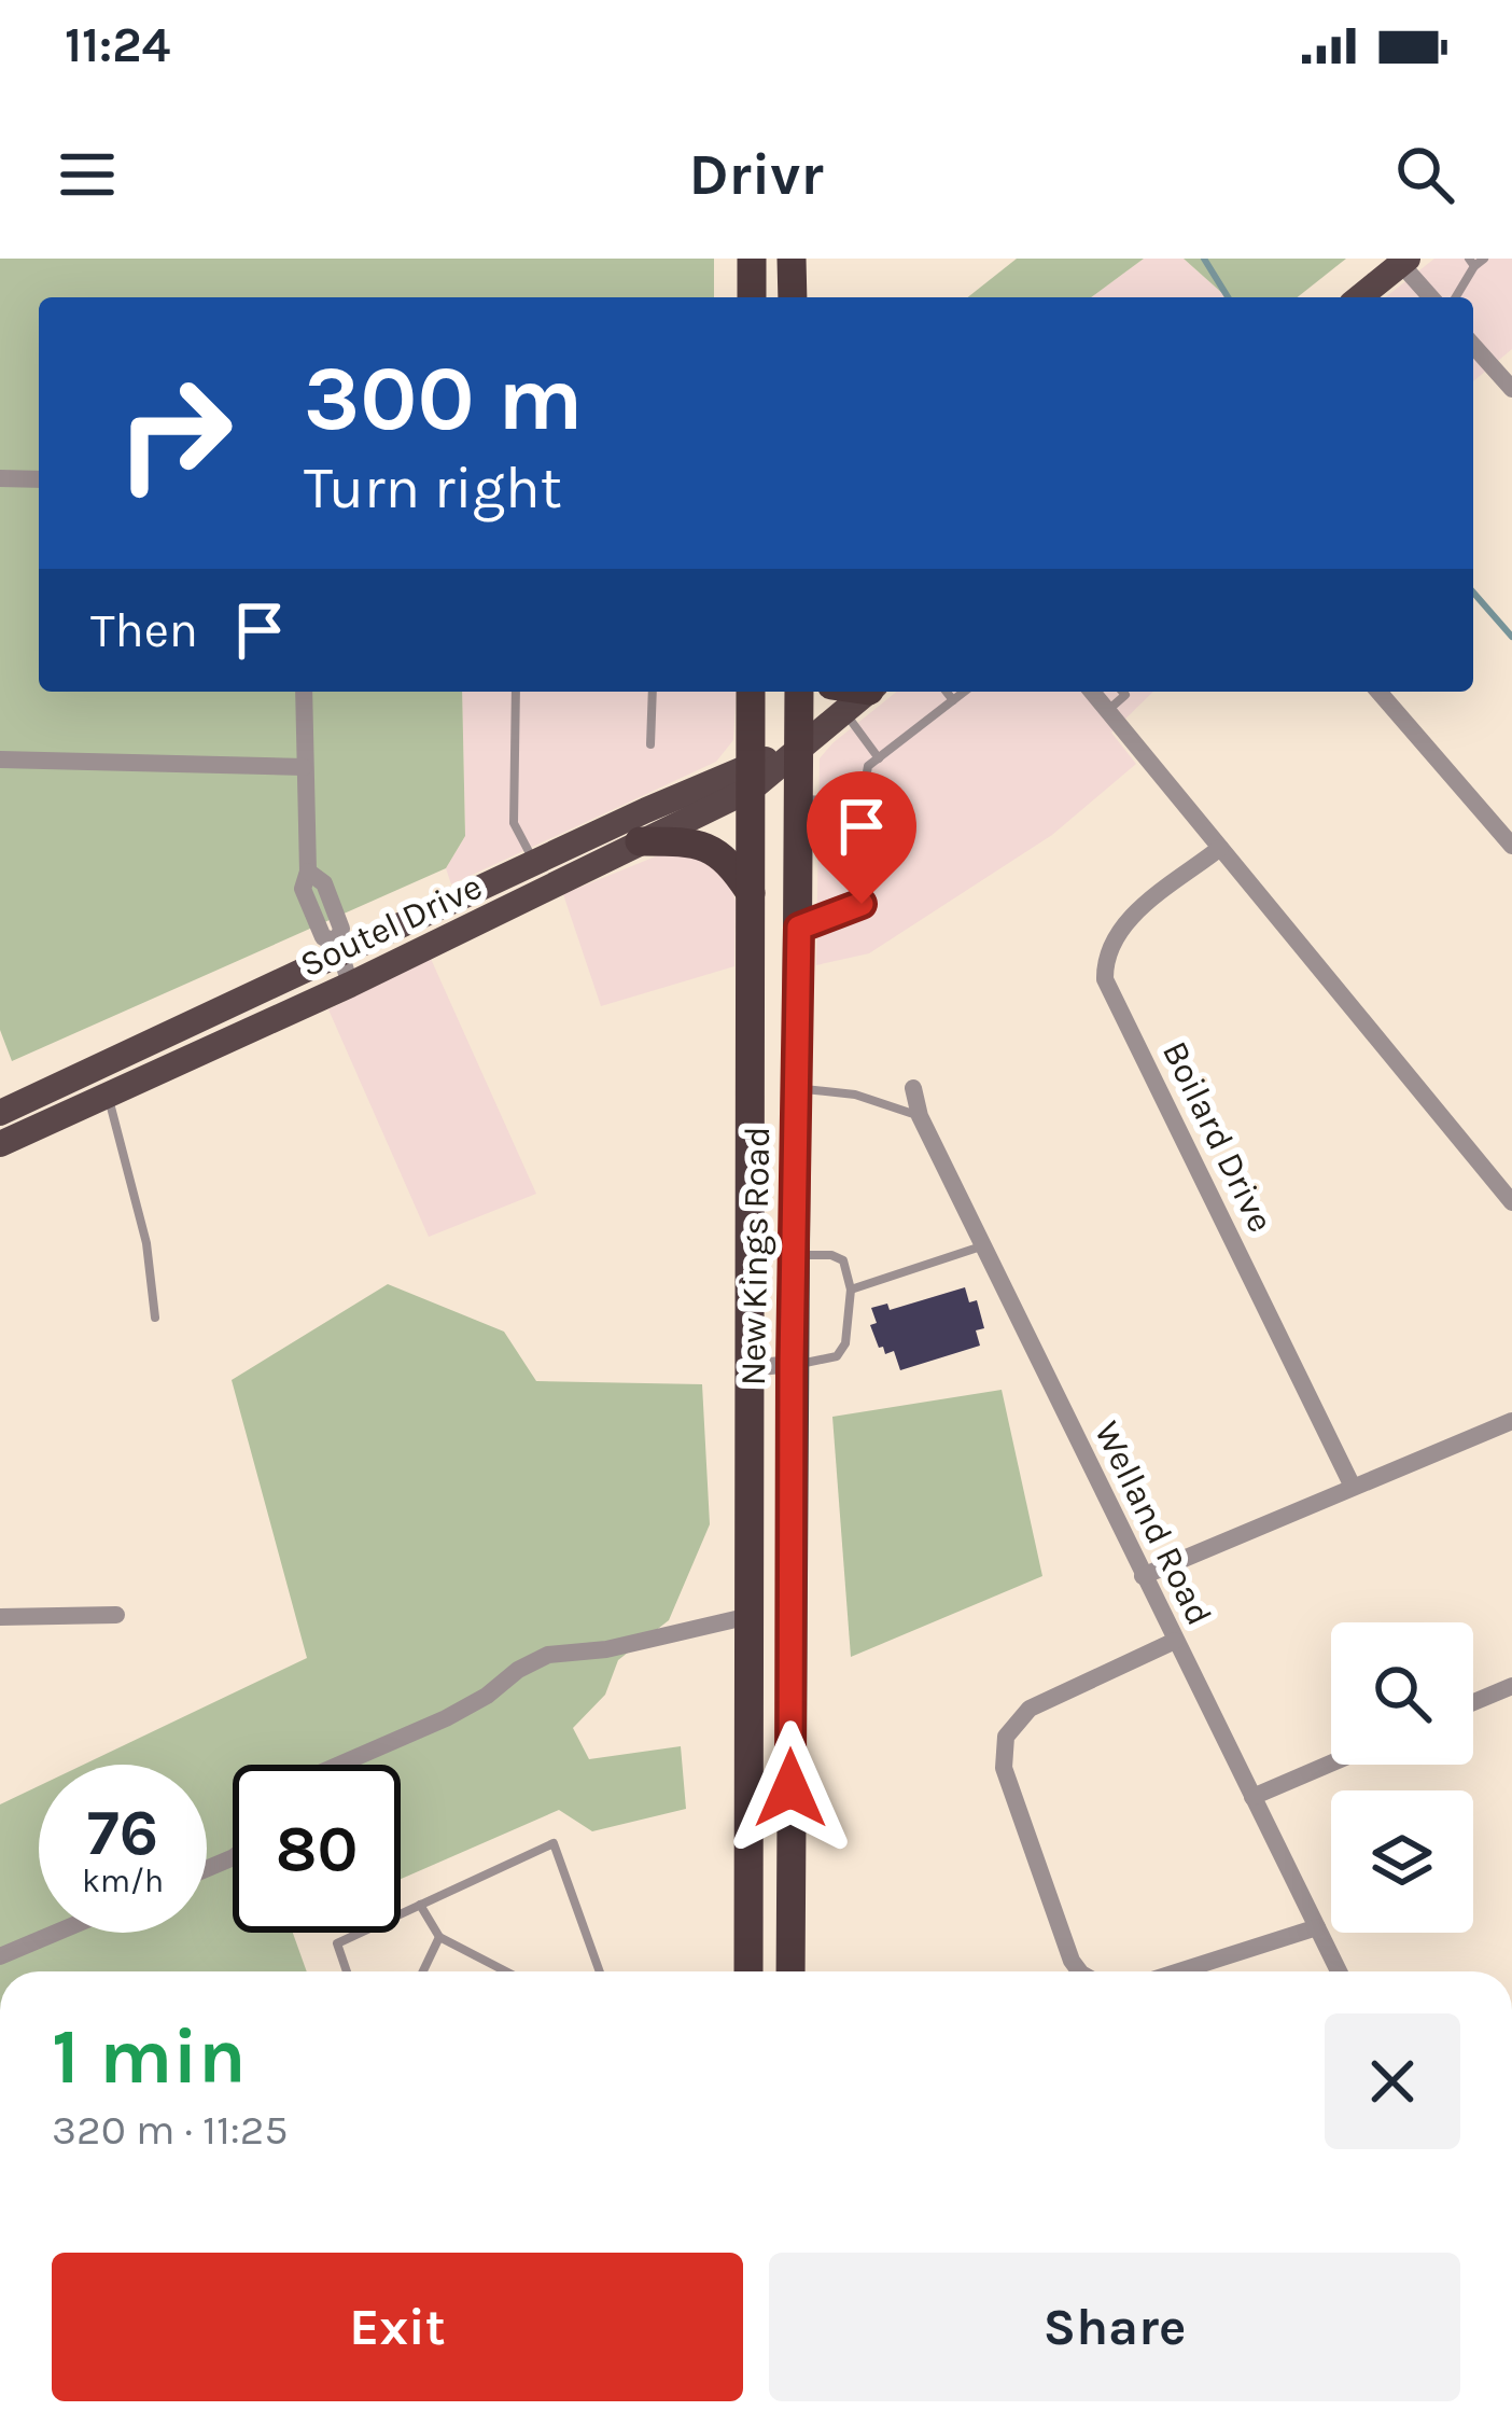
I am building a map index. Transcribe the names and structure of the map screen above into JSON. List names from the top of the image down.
{
  "streets": {
    "highway": ["New Kings Road"],
    "main road": ["Soutel Drive"],
    "street": ["Boilard Drive", "Welland Road"]
  },
  "crossings": [
    ["Soutel Drive", "New Kings Road"]
  ],
  "page": {
    "status": "11:24",
    "header": "Drivr",
    "turn": ["300 m", "Turn right"],
    "then": "Then",
    "speed": "76 km/h",
    "limit": "80",
    "heading": ["1 min", "320 m · 11:25"],
    "buttons": ["Exit", "Share"]
  }
}
